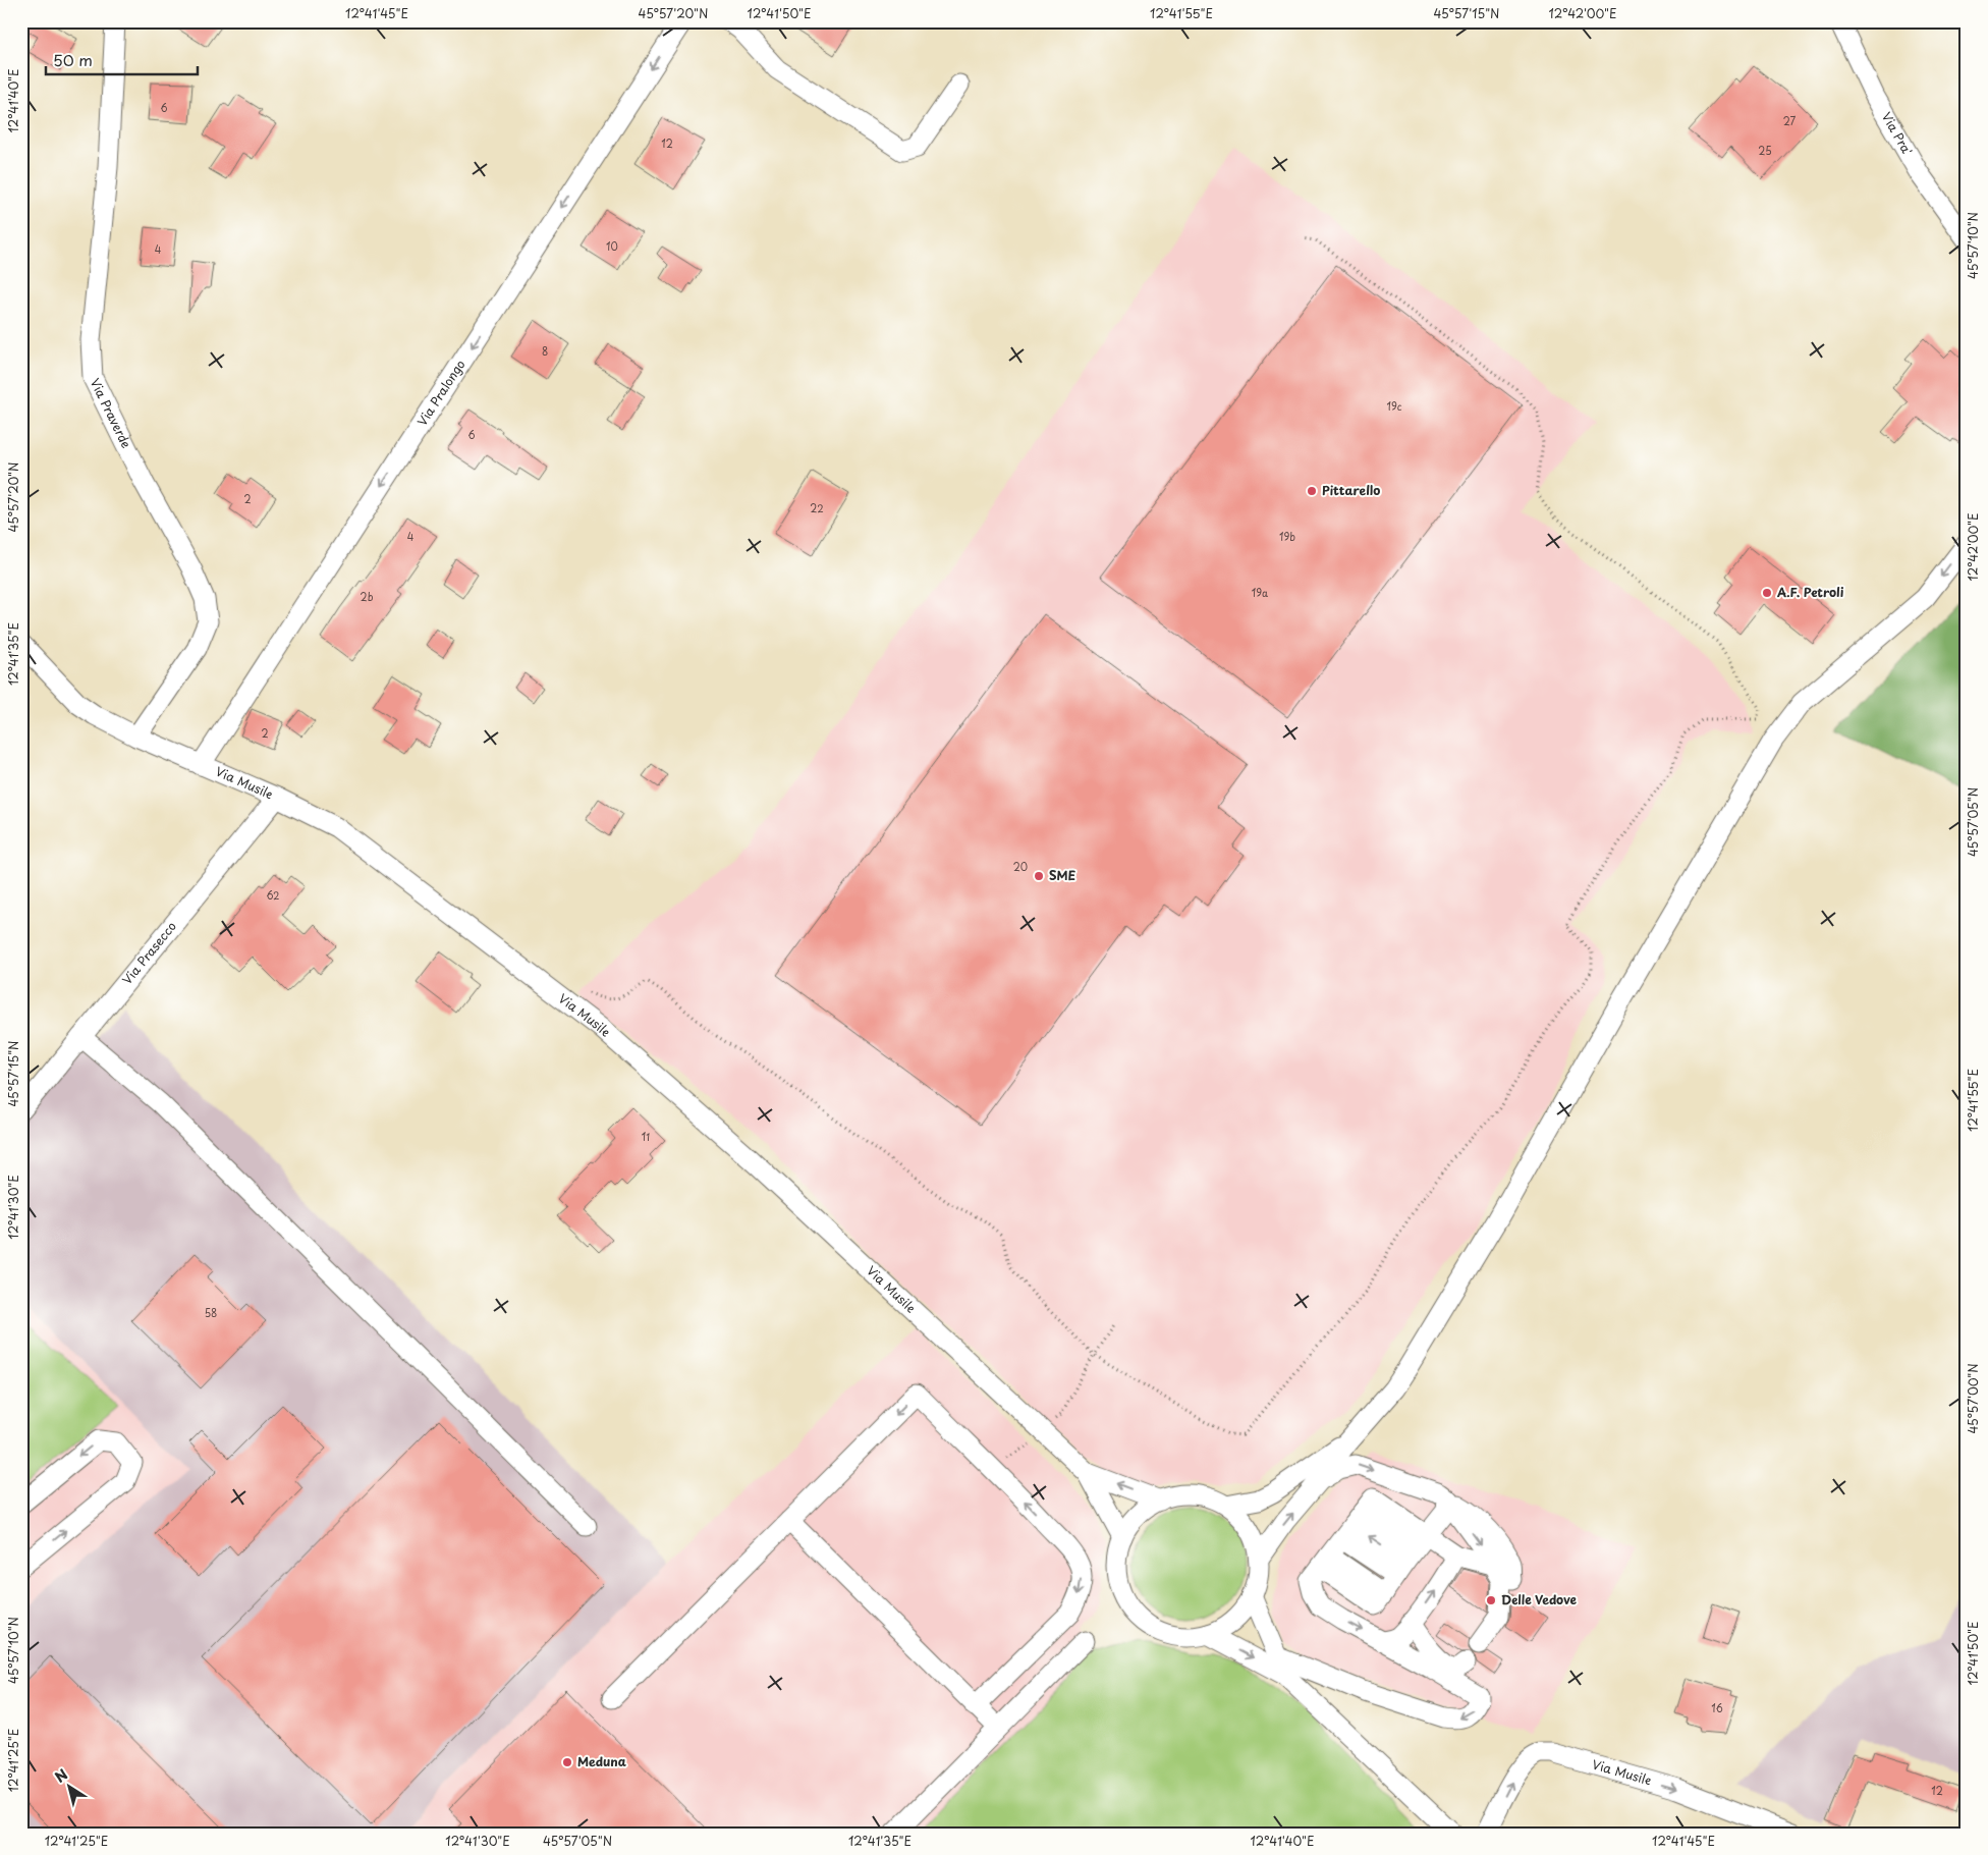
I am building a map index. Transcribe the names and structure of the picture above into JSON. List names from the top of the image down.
{
  "streets": {
    "street": [
      "Via Pra'",
      "Via Pralongo",
      "Via Praverde",
      "Via Musile",
      "Via Prasecco"
    ]
  },
  "crossings": [
    ["Via Pralongo", "Via Musile"],
    ["Via Praverde", "Via Musile"],
    ["Via Musile", "Via Prasecco"]
  ],
  "one_way": ["Via Pralongo"],
  "places": [
    "Pittarello",
    "A.F. Petroli",
    "SME",
    "Delle Vedove",
    "Meduna"
  ],
  "house_numbers": [
    "6",
    "27",
    "12",
    "25",
    "10",
    "4",
    "8",
    "19c",
    "6",
    "2",
    "22",
    "4",
    "19b",
    "19a",
    "2b",
    "2",
    "20",
    "62",
    "11",
    "58",
    "16",
    "12"
  ],
  "scale_bar": "50 m",
  "north": "top left",
  "coordinates": [
    "12°41'45\"E",
    "45°57'20\"N",
    "12°41'50\"E",
    "12°41'55\"E",
    "45°57'15\"N",
    "12°42'00\"E",
    "12°41'40\"E",
    "45°57'10\"N",
    "12°41'35\"E",
    "45°57'05\"N",
    "12°41'30\"E",
    "45°57'00\"N",
    "12°41'25\"E"
  ]
}
